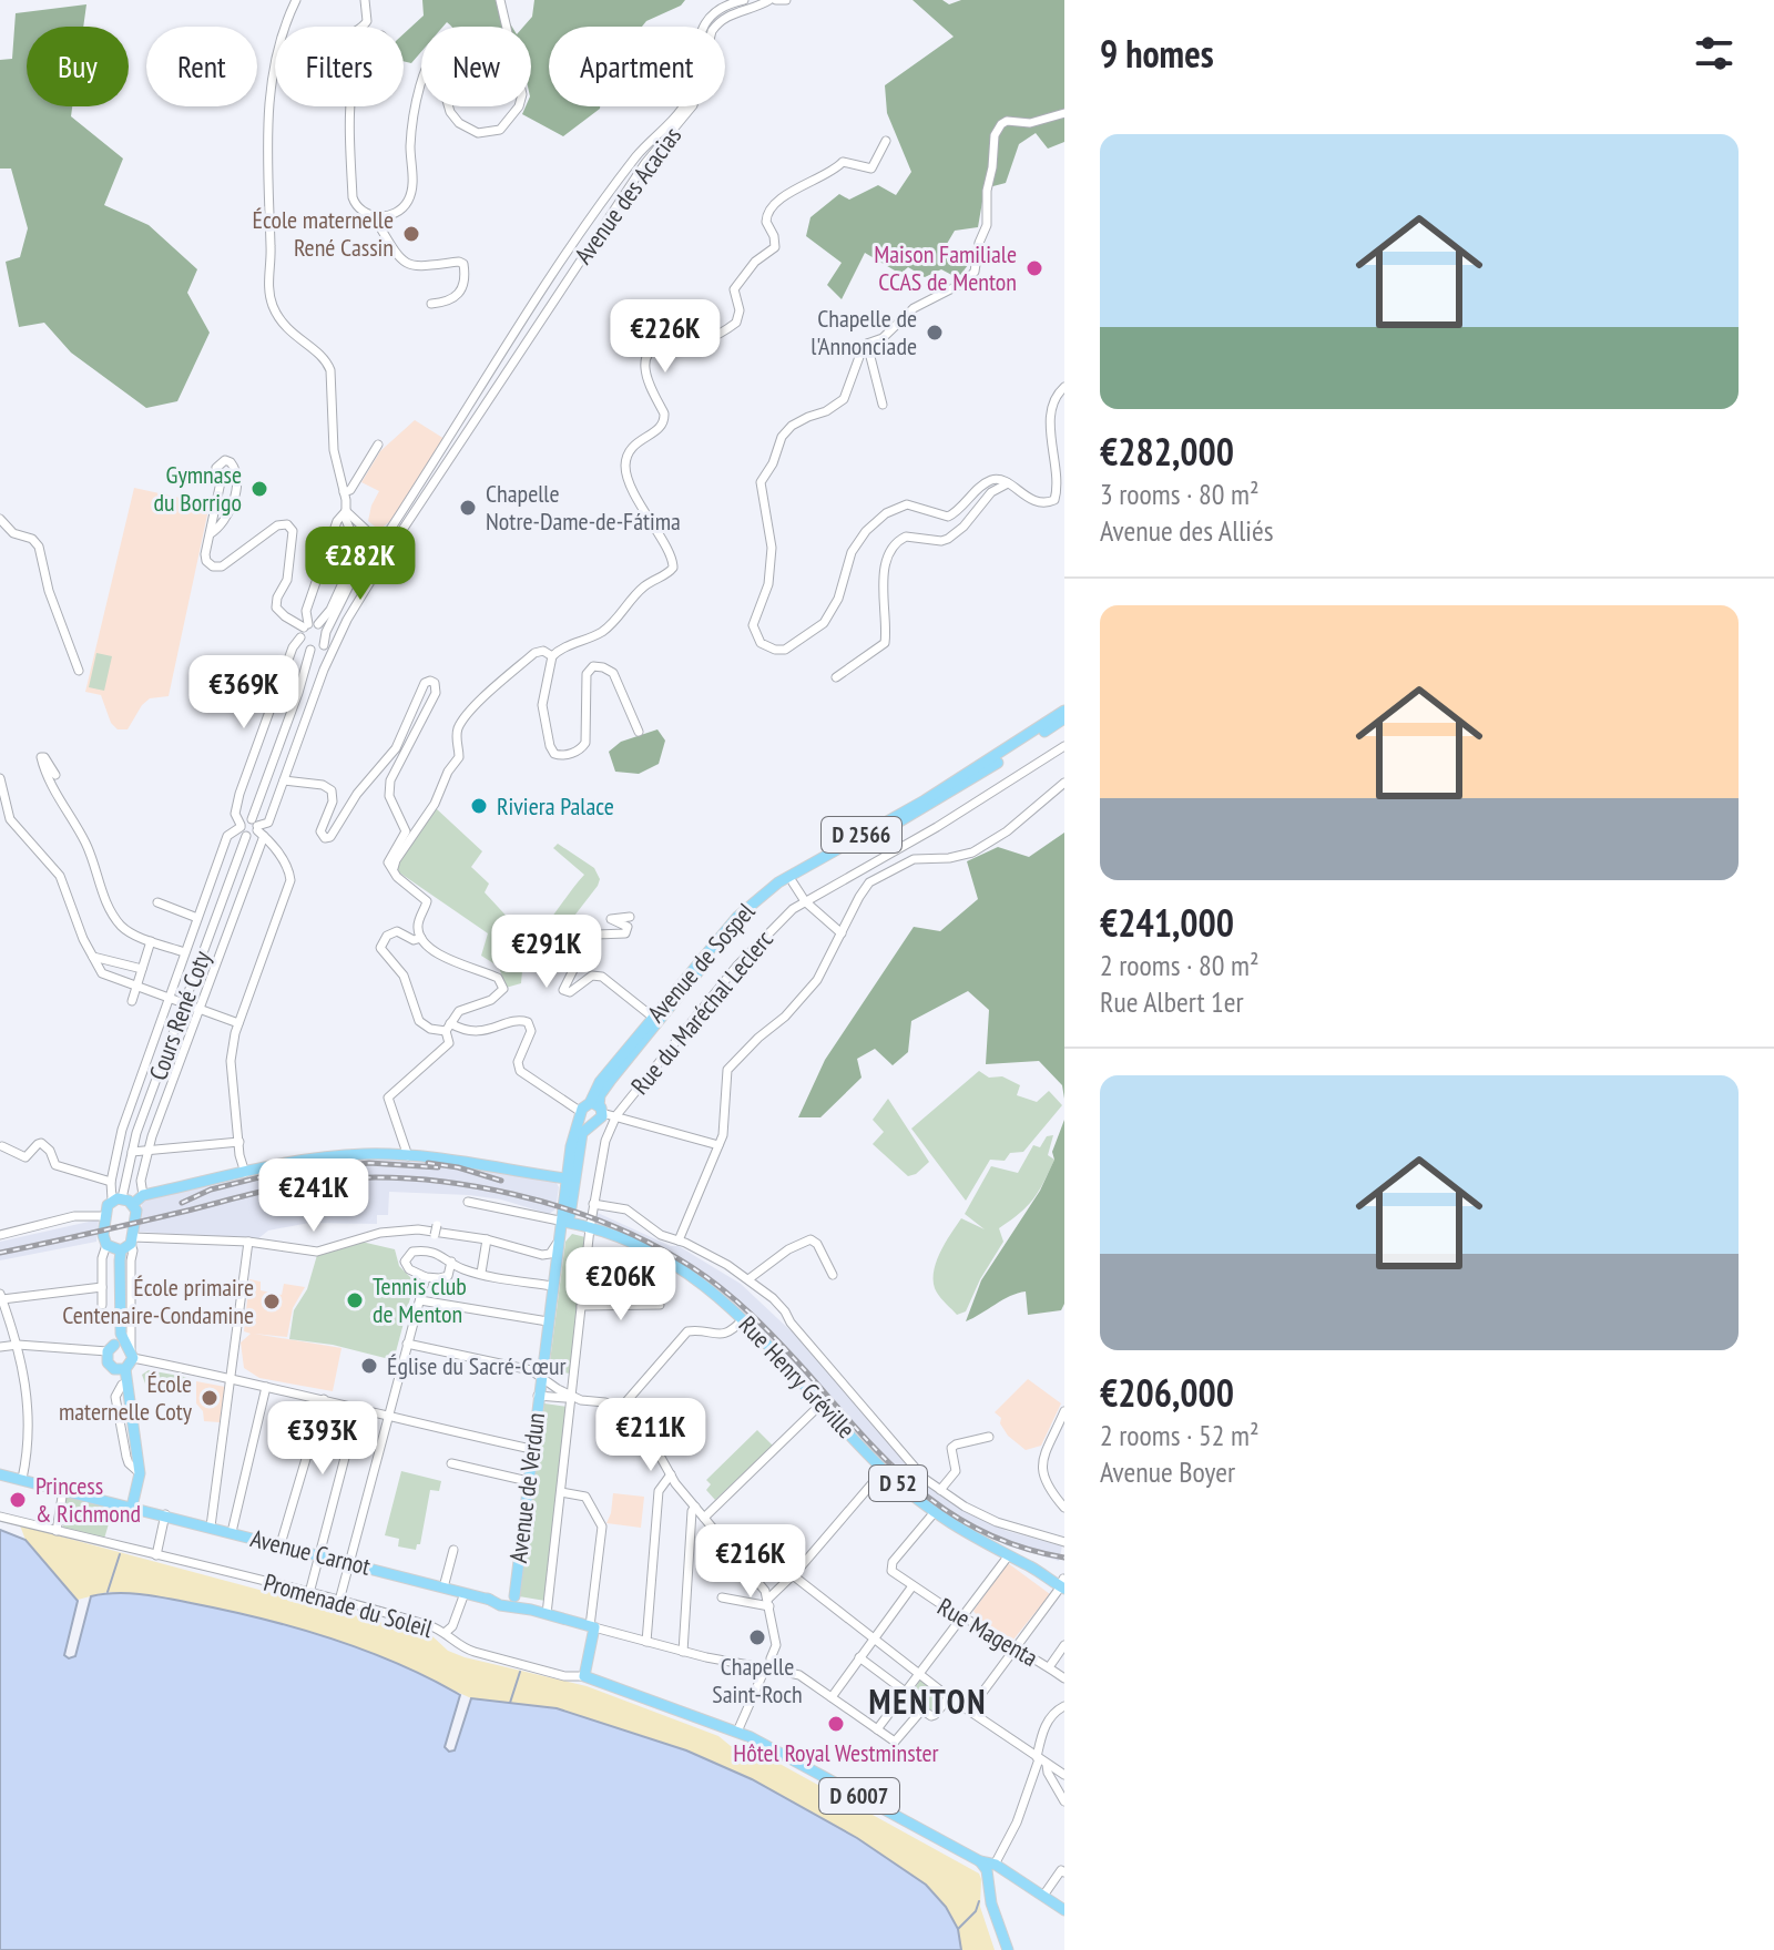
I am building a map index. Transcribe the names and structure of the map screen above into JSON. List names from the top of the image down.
{
  "streets": {
    "main road": [
      "D 2566",
      "Avenue de Sospel",
      "Cours René Coty",
      "Rue Henry Gréville",
      "D 52",
      "Avenue de Verdun",
      "Avenue Carnot",
      "Promenade du Soleil",
      "D 6007"
    ],
    "street": ["Avenue des Acacias", "Rue du Maréchal Leclerc", "Rue Magenta"]
  },
  "crossings": [
    ["Rue du Maréchal Leclerc", "Rue Henry Gréville"],
    ["Rue du Maréchal Leclerc", "Avenue Carnot"],
    ["Rue Henry Gréville", "Avenue de Verdun"],
    ["Avenue de Verdun", "Avenue Carnot"],
    ["Promenade du Soleil", "D 6007"]
  ],
  "districts": ["MENTON"],
  "places": [
    "École maternelle René Cassin",
    "Maison Familiale CCAS de Menton",
    "Chapelle de l'Annonciade",
    "Gymnase du Borrigo",
    "Chapelle Notre-Dame-de-Fátima",
    "Riviera Palace",
    "Tennis club de Menton",
    "École primaire Centenaire-Condamine",
    "Église du Sacré-Cœur",
    "École maternelle Coty",
    "Princess & Richmond",
    "Chapelle Saint-Roch",
    "Hôtel Royal Westminster"
  ],
  "page": {
    "heading": "9 homes",
    "chip": [
      "Buy",
      "Rent",
      "Filters",
      "New",
      "Apartment"
    ],
    "list": [
      {
        "name": "€282,000",
        "note": "3 rooms · 80 m² · Avenue des Alliés"
      },
      {
        "name": "€241,000",
        "note": "2 rooms · 80 m² · Rue Albert 1er"
      },
      {
        "name": "€206,000",
        "note": "2 rooms · 52 m² · Avenue Boyer"
      }
    ],
    "price": [
      "€226K",
      "€282K",
      "€369K",
      "€291K",
      "€241K",
      "€206K",
      "€211K",
      "€393K",
      "€216K"
    ]
  }
}
